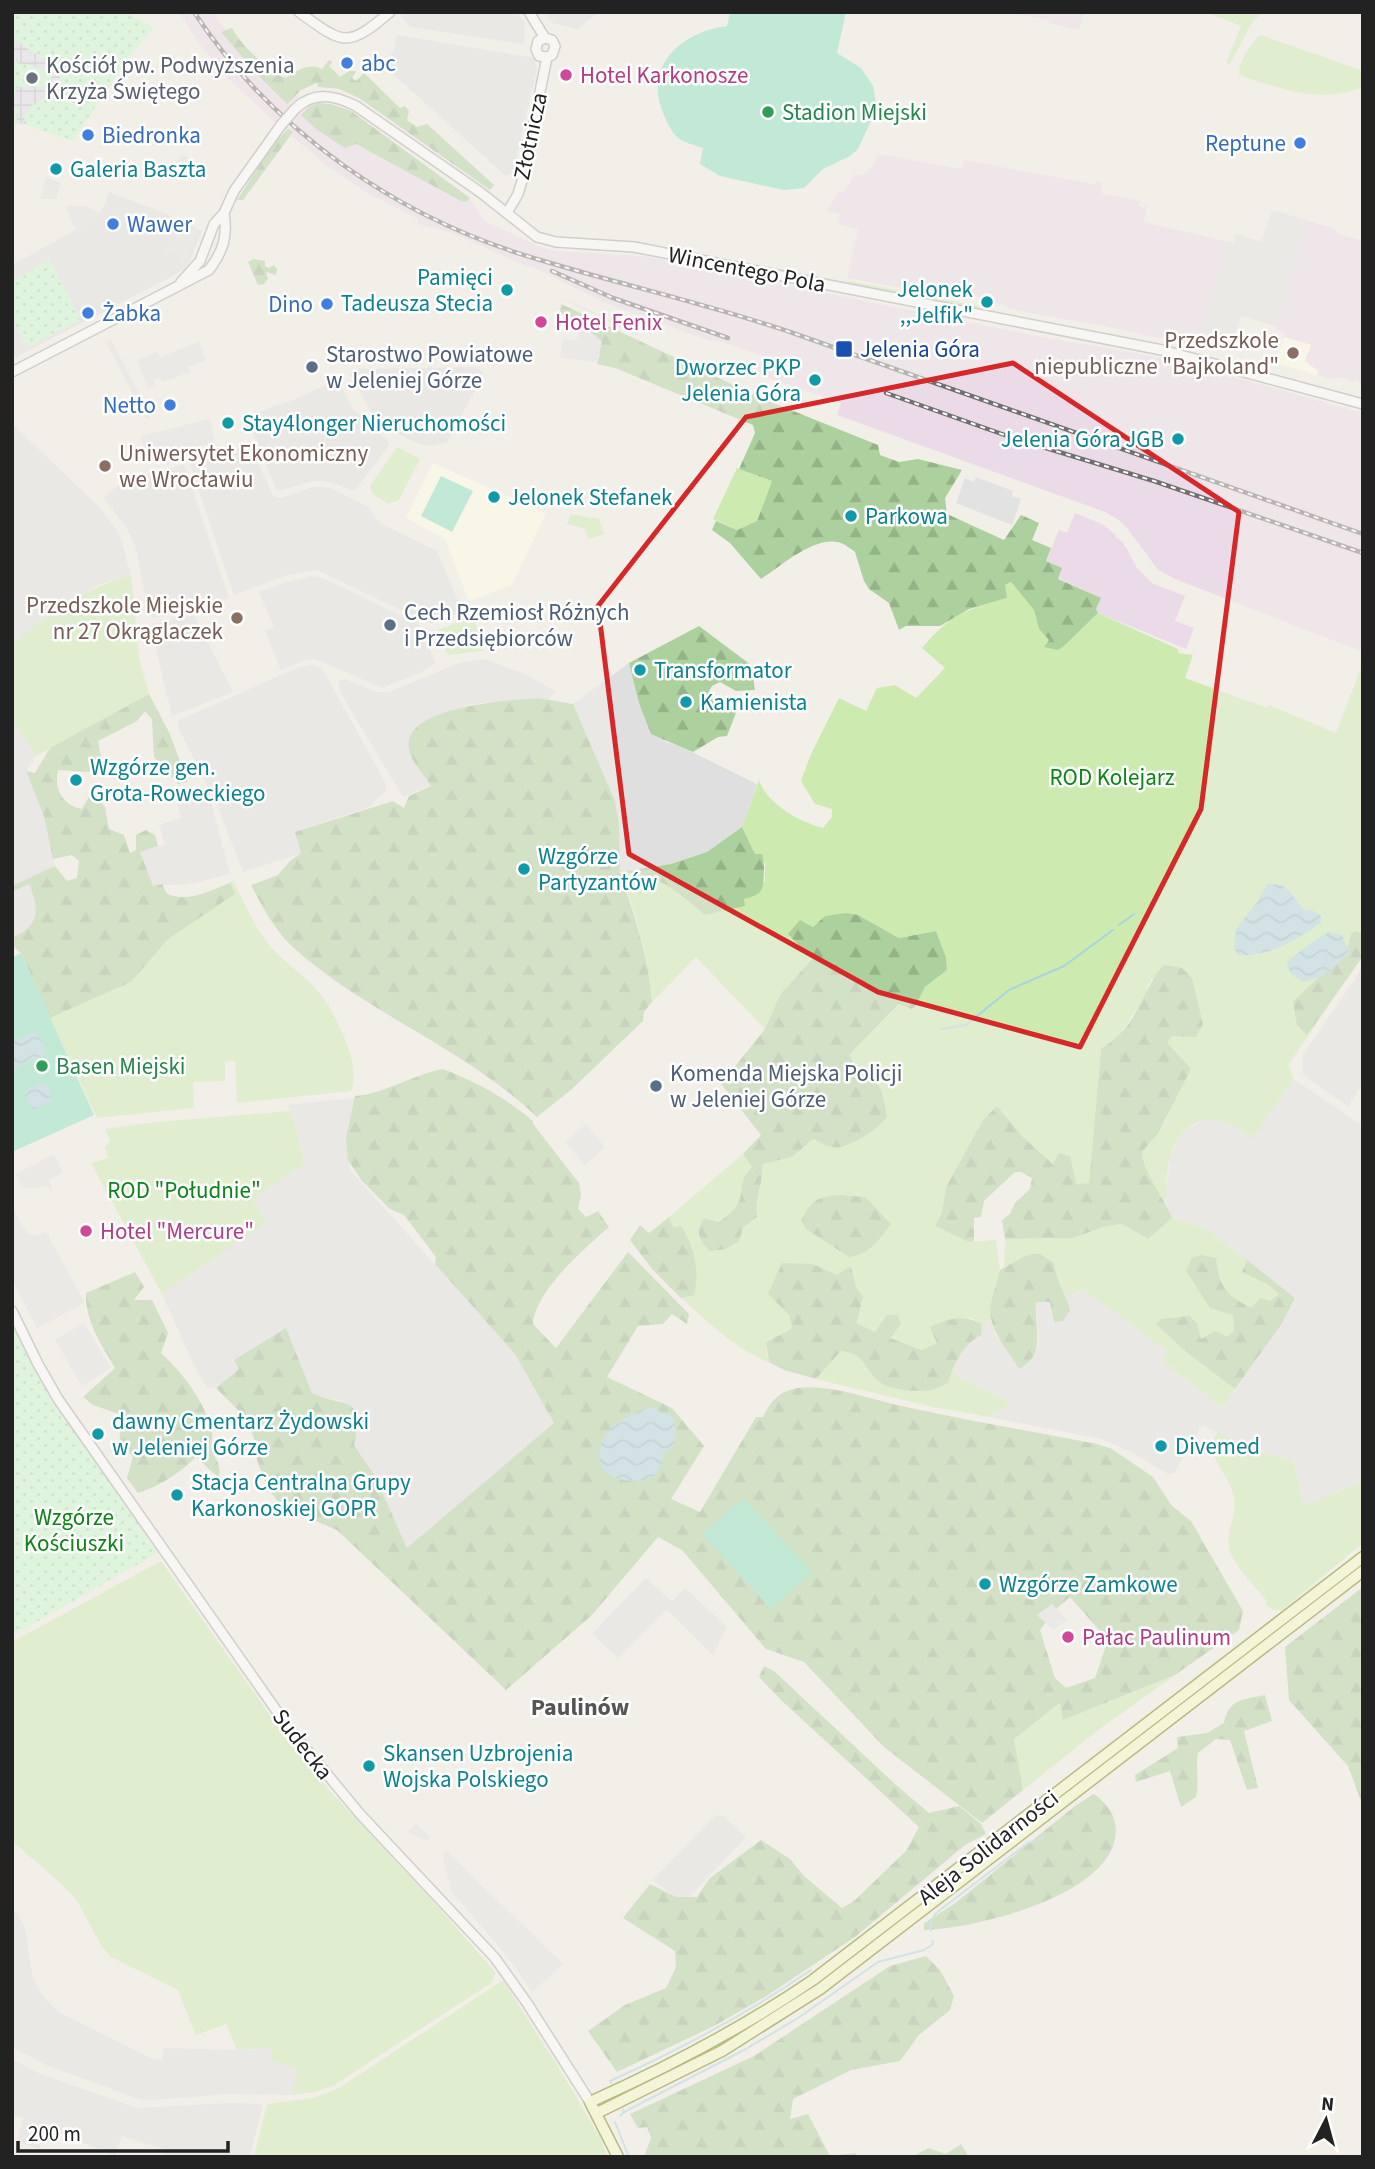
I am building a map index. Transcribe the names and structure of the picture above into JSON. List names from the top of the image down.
{
  "streets": {
    "main road": ["Sudecka", "Aleja Solidarności"],
    "street": ["Złotnicza", "Wincentego Pola"]
  },
  "crossings": [
    ["Złotnicza", "Wincentego Pola"],
    ["Sudecka", "Aleja Solidarności"]
  ],
  "districts": ["Paulinów"],
  "parks": ["ROD Kolejarz", "ROD \"Południe\"", "Wzgórze Kościuszki"],
  "places": {
    "other": [
      "abc",
      "Hotel Karkonosze",
      "Kościół pw. Podwyższenia Krzyża Świętego",
      "Stadion Miejski",
      "Biedronka",
      "Reptune",
      "Galeria Baszta",
      "Wawer",
      "Pamięci Tadeusza Stecia",
      "Jelonek ,,Jelfik\"",
      "Dino",
      "Żabka",
      "Hotel Fenix",
      "Przedszkole niepubliczne \"Bajkoland\"",
      "Starostwo Powiatowe w Jeleniej Górze",
      "Dworzec PKP Jelenia Góra",
      "Netto",
      "Stay4longer Nieruchomości",
      "Jelenia Góra JGB",
      "Uniwersytet Ekonomiczny we Wrocławiu",
      "Jelonek Stefanek",
      "Parkowa",
      "Przedszkole Miejskie nr 27 Okrąglaczek",
      "Cech Rzemiosł Różnych i Przedsiębiorców",
      "Transformator",
      "Kamienista",
      "Wzgórze gen. Grota-Roweckiego",
      "Wzgórze Partyzantów",
      "Basen Miejski",
      "Komenda Miejska Policji w Jeleniej Górze",
      "Hotel \"Mercure\"",
      "dawny Cmentarz Żydowski w Jeleniej Górze",
      "Divemed",
      "Stacja Centralna Grupy Karkonoskiej GOPR",
      "Wzgórze Zamkowe",
      "Pałac Paulinum",
      "Skansen Uzbrojenia Wojska Polskiego"
    ],
    "transit": ["Jelenia Góra"]
  },
  "scale_bar": "200 m",
  "north": "top"
}
